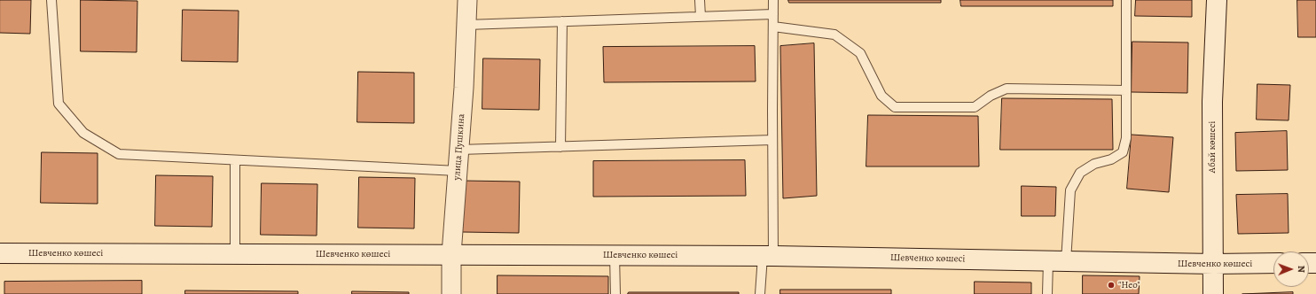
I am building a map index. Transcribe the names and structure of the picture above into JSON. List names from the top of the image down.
{
  "streets": {
    "street": ["улица Пушкина", "Абай көшесі", "Шевченко көшесі"]
  },
  "crossings": [
    ["улица Пушкина", "Шевченко көшесі"],
    ["Абай көшесі", "Шевченко көшесі"]
  ],
  "places": ["\"Нео\""],
  "north": "right"
}
